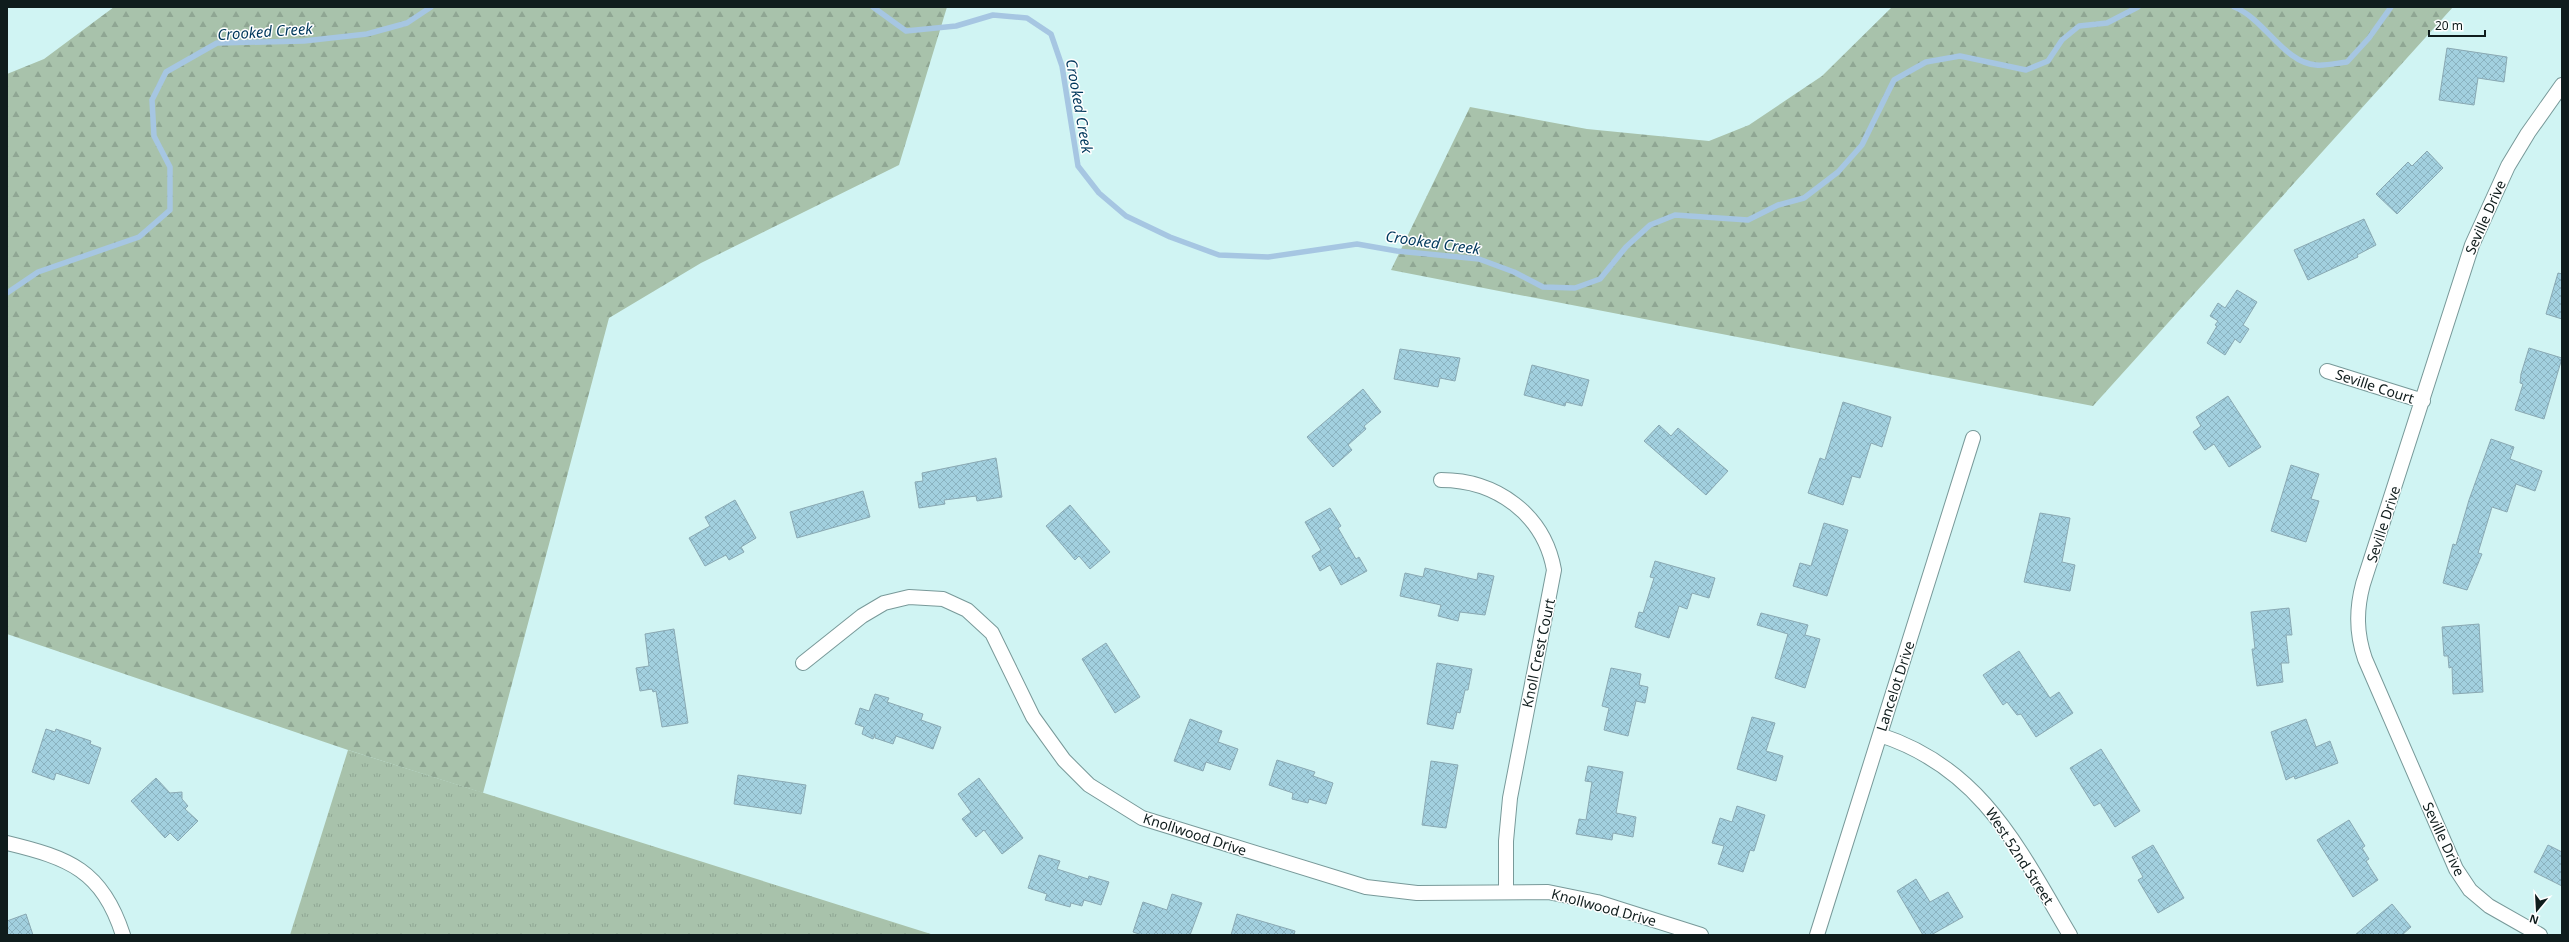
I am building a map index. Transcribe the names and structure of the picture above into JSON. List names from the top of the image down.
{
  "streets": {
    "street": [
      "Seville Drive",
      "Seville Court",
      "Knoll Crest Court",
      "Lancelot Drive",
      "Knollwood Drive",
      "West 52nd Street"
    ]
  },
  "crossings": [
    ["Seville Drive", "Seville Court"],
    ["Knoll Crest Court", "Knollwood Drive"],
    ["Lancelot Drive", "West 52nd Street"]
  ],
  "water": ["Crooked Creek"],
  "scale_bar": "20 m",
  "north": "bottom"
}
